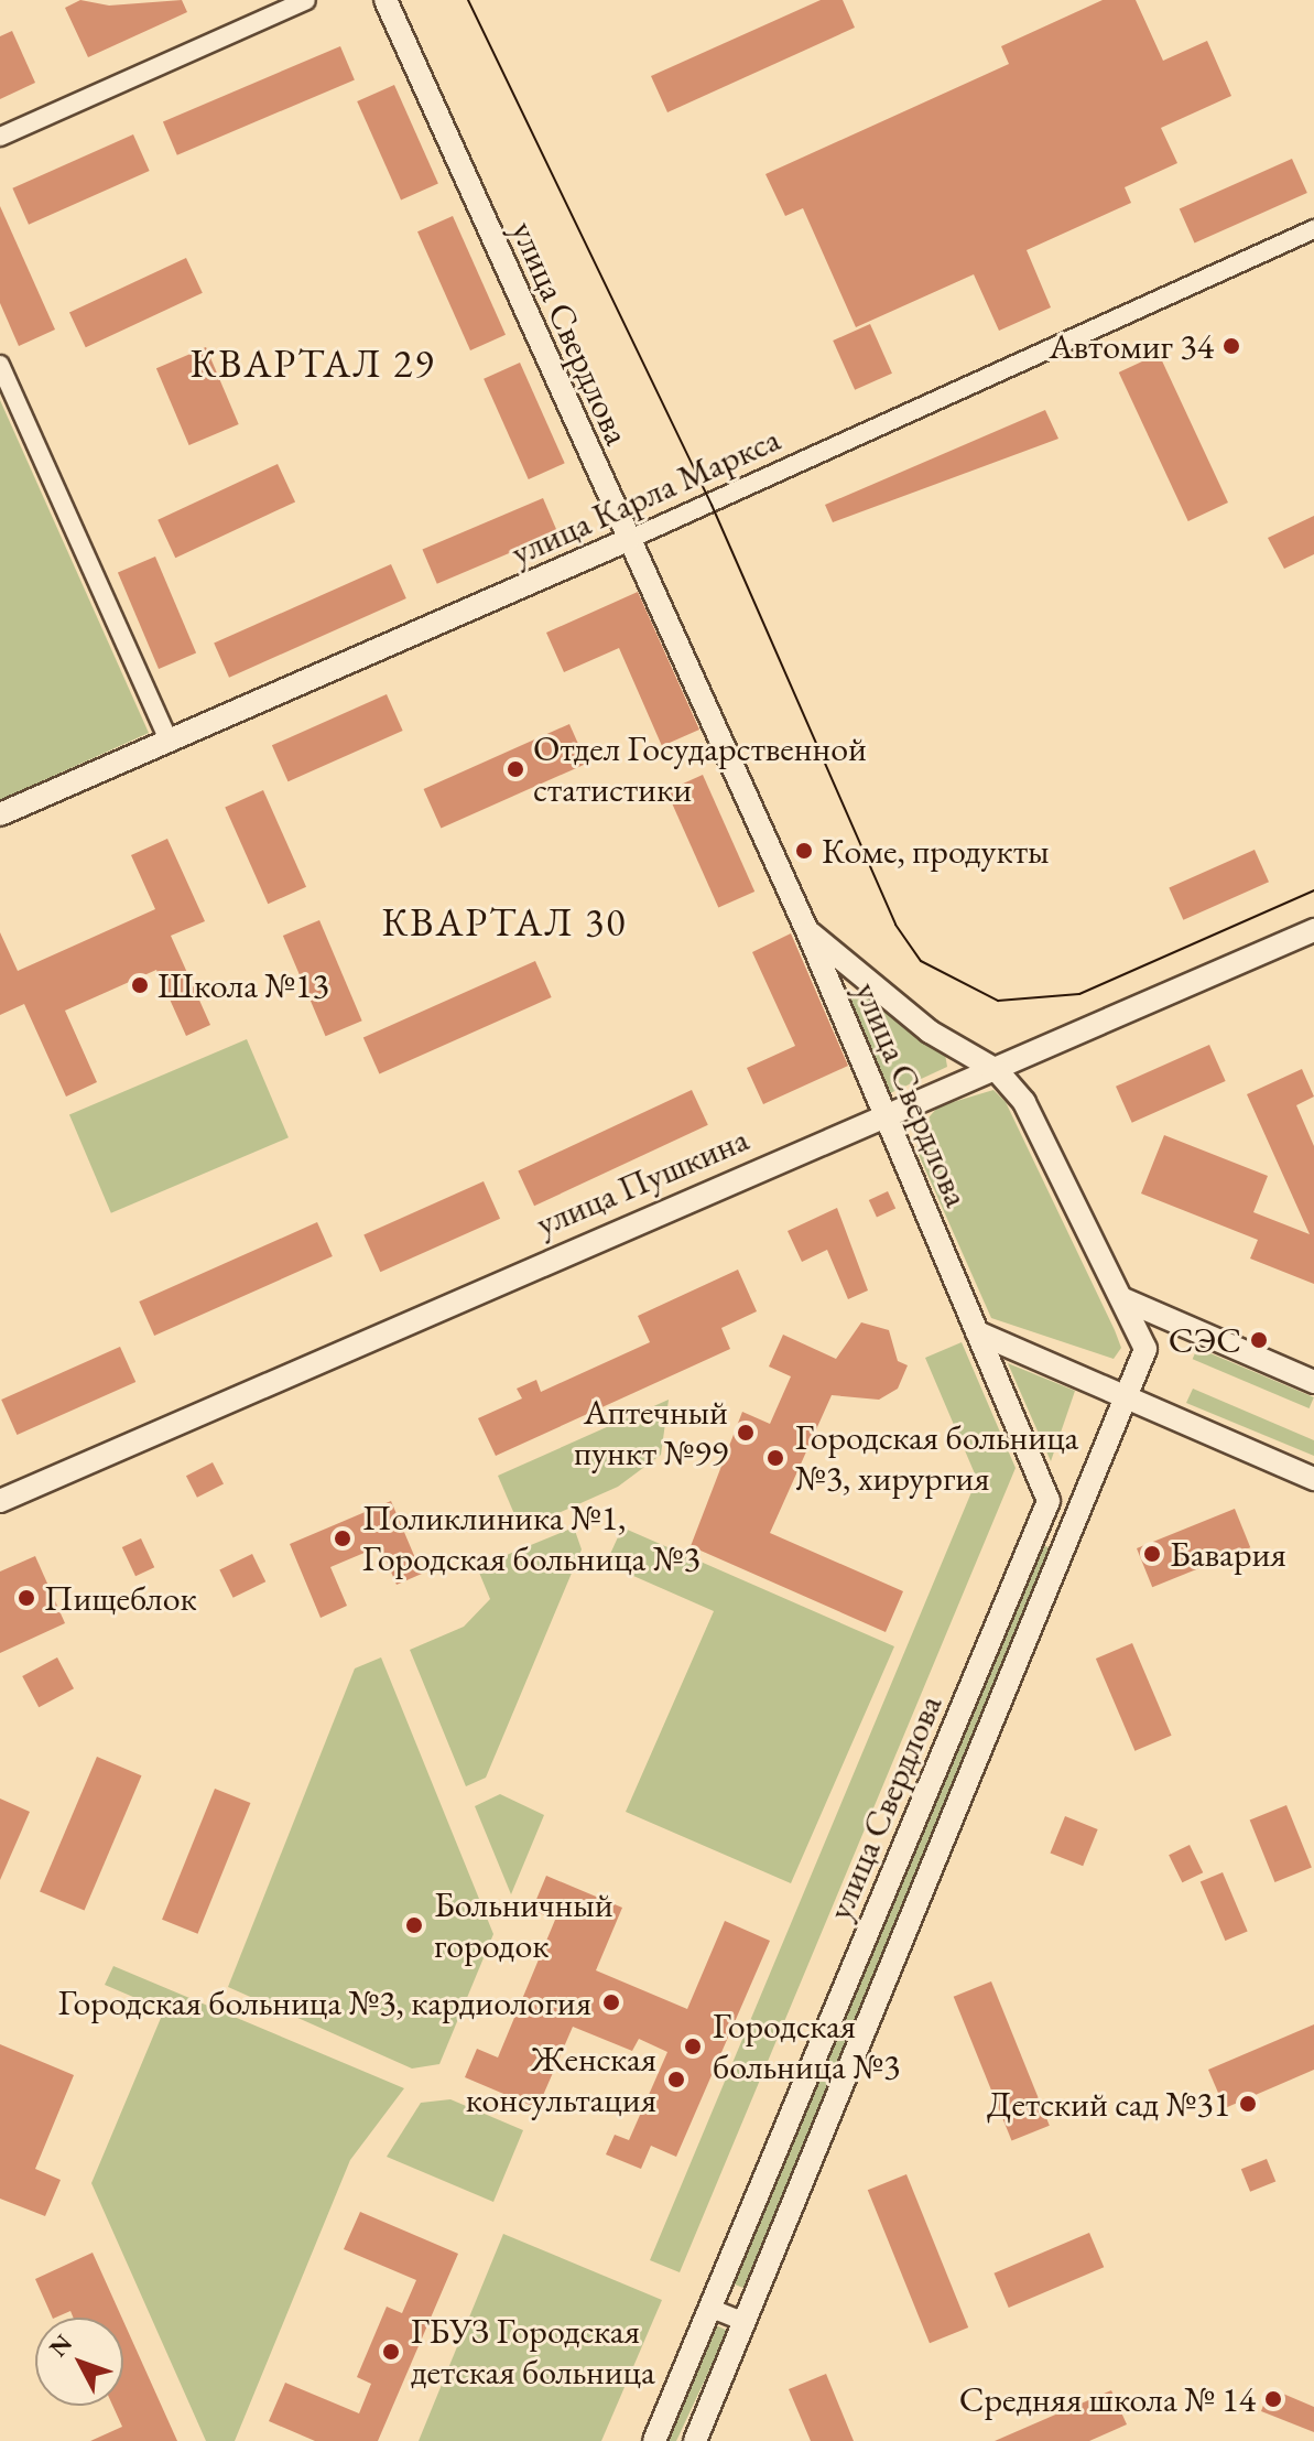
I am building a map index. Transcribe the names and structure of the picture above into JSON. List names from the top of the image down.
{
  "streets": {
    "street": ["улица Свердлова", "улица Карла Маркса", "улица Пушкина"]
  },
  "crossings": [
    ["улица Свердлова", "улица Карла Маркса"],
    ["улица Свердлова", "улица Пушкина"]
  ],
  "districts": ["КВАРТАЛ 29", "КВАРТАЛ 30"],
  "places": [
    "Автомиг 34",
    "Отдел Государственной статистики",
    "Коме, продукты",
    "Школа №13",
    "СЭС",
    "Аптечный пункт №99",
    "Городская больница №3, хирургия",
    "Поликлиника №1, Городская больница №3",
    "Бавария",
    "Пищеблок",
    "Больничный городок",
    "Городская больница №3, кардиология",
    "Городская больница №3",
    "Женская консультация",
    "Детский сад №31",
    "ГБУЗ Городская детская больница",
    "Средняя школа № 14"
  ],
  "north": "top left"
}
